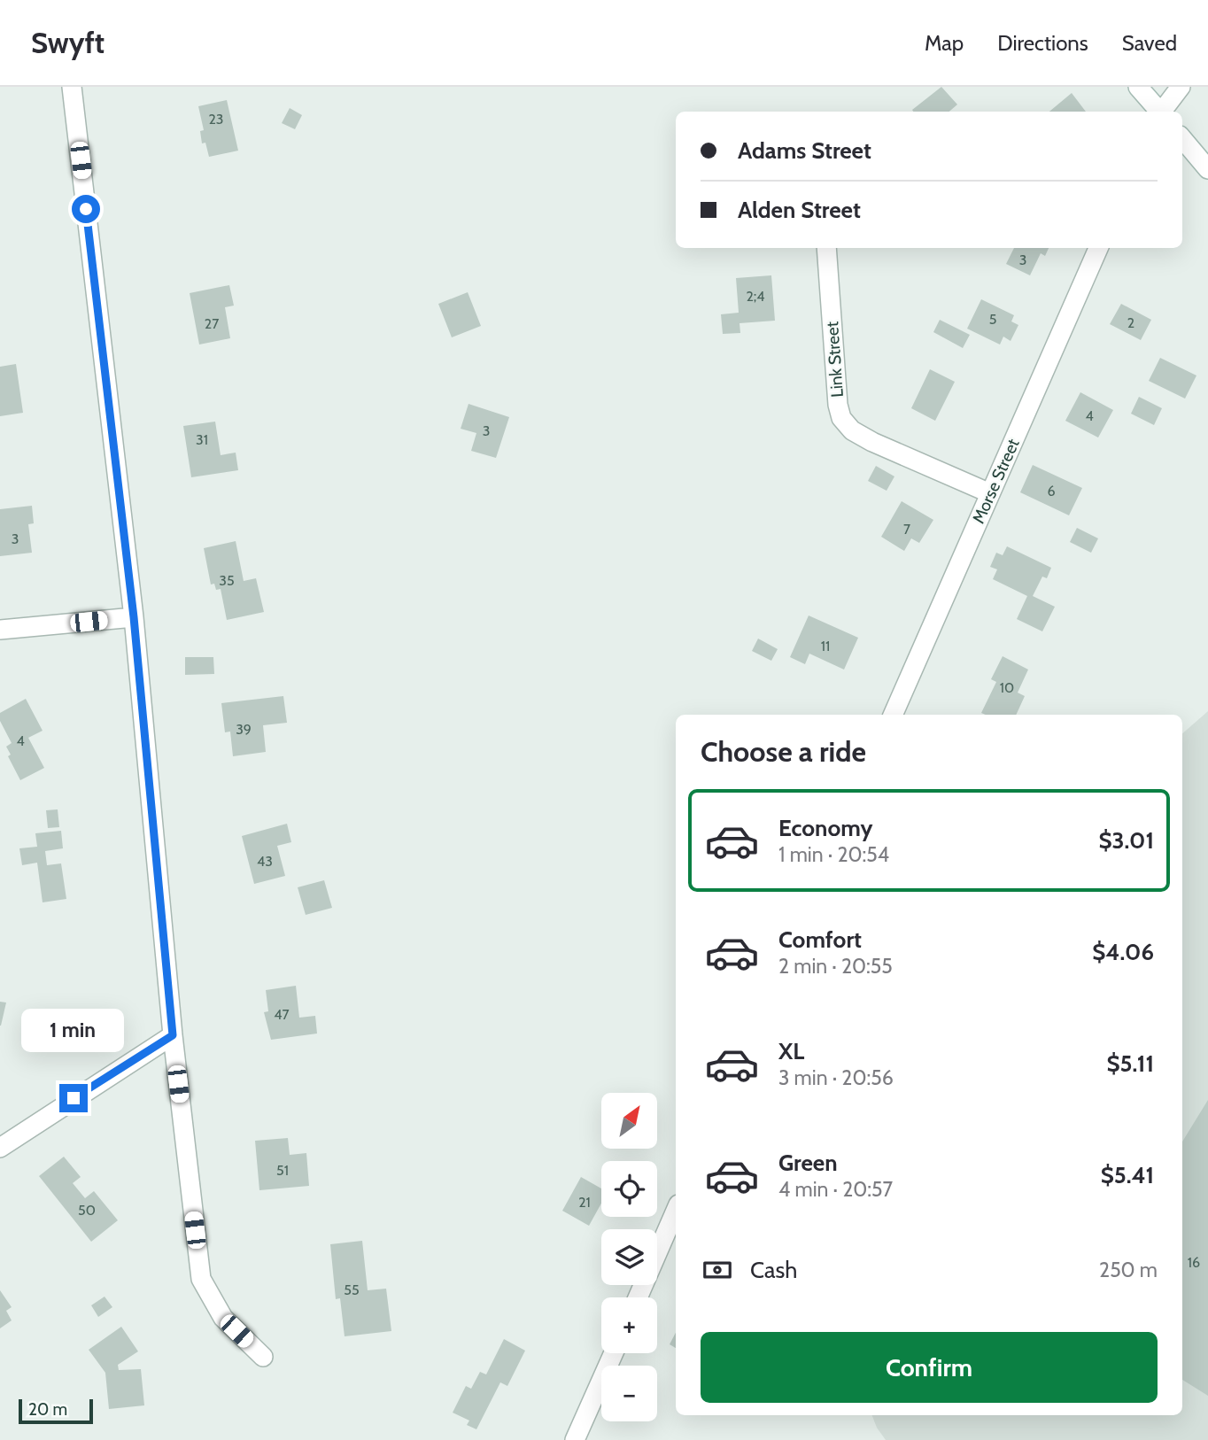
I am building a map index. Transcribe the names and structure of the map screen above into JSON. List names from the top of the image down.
{
  "streets": {
    "street": ["Link Street", "Morse Street"]
  },
  "crossings": [
    ["Link Street", "Morse Street"]
  ],
  "house_numbers": [
    "23",
    "3",
    "2;4",
    "5",
    "2",
    "27",
    "4",
    "3",
    "31",
    "6",
    "7",
    "3",
    "35",
    "11",
    "10",
    "39",
    "4",
    "43",
    "47",
    "51",
    "21",
    "50",
    "16",
    "55"
  ],
  "scale_bar": "20 m",
  "north": "top right",
  "page": {
    "header": "Swyft",
    "nav": ["Map", "Directions", "Saved"],
    "banner": ["Adams Street", "Alden Street"],
    "heading": "Choose a ride",
    "list": [
      {
        "name": "Economy",
        "note": "1 min · 20:54",
        "value": "$3.01"
      },
      {
        "name": "Comfort",
        "note": "2 min · 20:55",
        "value": "$4.06"
      },
      {
        "name": "XL",
        "note": "3 min · 20:56",
        "value": "$5.11"
      },
      {
        "name": "Green",
        "note": "4 min · 20:57",
        "value": "$5.41"
      }
    ],
    "bubble": "1 min",
    "map_buttons": ["+", "−"],
    "pay": ["Cash", "250 m"],
    "buttons": "Confirm",
    "scale": "20 m"
  }
}
